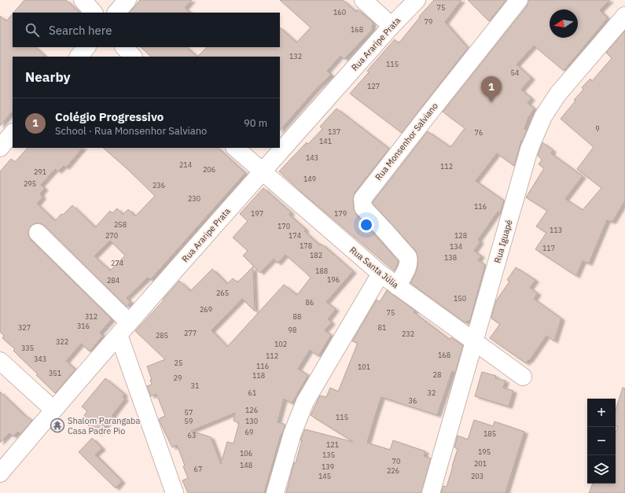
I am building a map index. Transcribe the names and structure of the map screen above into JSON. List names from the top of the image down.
{
  "streets": {
    "street": [
      "Rua Araripe Prata",
      "Rua Monsenhor Salviano",
      "Rua Iguapé",
      "Rua Santa Júlia"
    ]
  },
  "crossings": [
    ["Rua Araripe Prata", "Rua Santa Júlia"],
    ["Rua Monsenhor Salviano", "Rua Santa Júlia"],
    ["Rua Iguapé", "Rua Santa Júlia"]
  ],
  "places": {
    "temple": ["Shalom Parangaba Casa Padre Pio"]
  },
  "house_numbers": [
    "75",
    "160",
    "79",
    "168",
    "132",
    "115",
    "54",
    "127",
    "9",
    "137",
    "76",
    "141",
    "143",
    "214",
    "112",
    "206",
    "291",
    "149",
    "295",
    "236",
    "230",
    "116",
    "197",
    "179",
    "258",
    "170",
    "113",
    "270",
    "174",
    "128",
    "178",
    "134",
    "117",
    "182",
    "138",
    "274",
    "188",
    "196",
    "284",
    "265",
    "150",
    "86",
    "269",
    "75",
    "312",
    "88",
    "316",
    "327",
    "81",
    "98",
    "277",
    "232",
    "285",
    "322",
    "102",
    "335",
    "168",
    "112",
    "343",
    "25",
    "116",
    "101",
    "351",
    "28",
    "118",
    "29",
    "31",
    "61",
    "32",
    "36",
    "126",
    "57",
    "115",
    "59",
    "130",
    "69",
    "185",
    "63",
    "121",
    "195",
    "106",
    "135",
    "70",
    "201",
    "148",
    "139",
    "67",
    "226",
    "145",
    "203"
  ],
  "north": "left",
  "page": {
    "search": "Search here",
    "heading": "Nearby",
    "pins": "1",
    "list": [
      {
        "mark": "1",
        "name": "Colégio Progressivo",
        "note": "School · Rua Monsenhor Salviano",
        "value": "90 m"
      }
    ],
    "map_buttons": ["+", "−"]
  }
}
